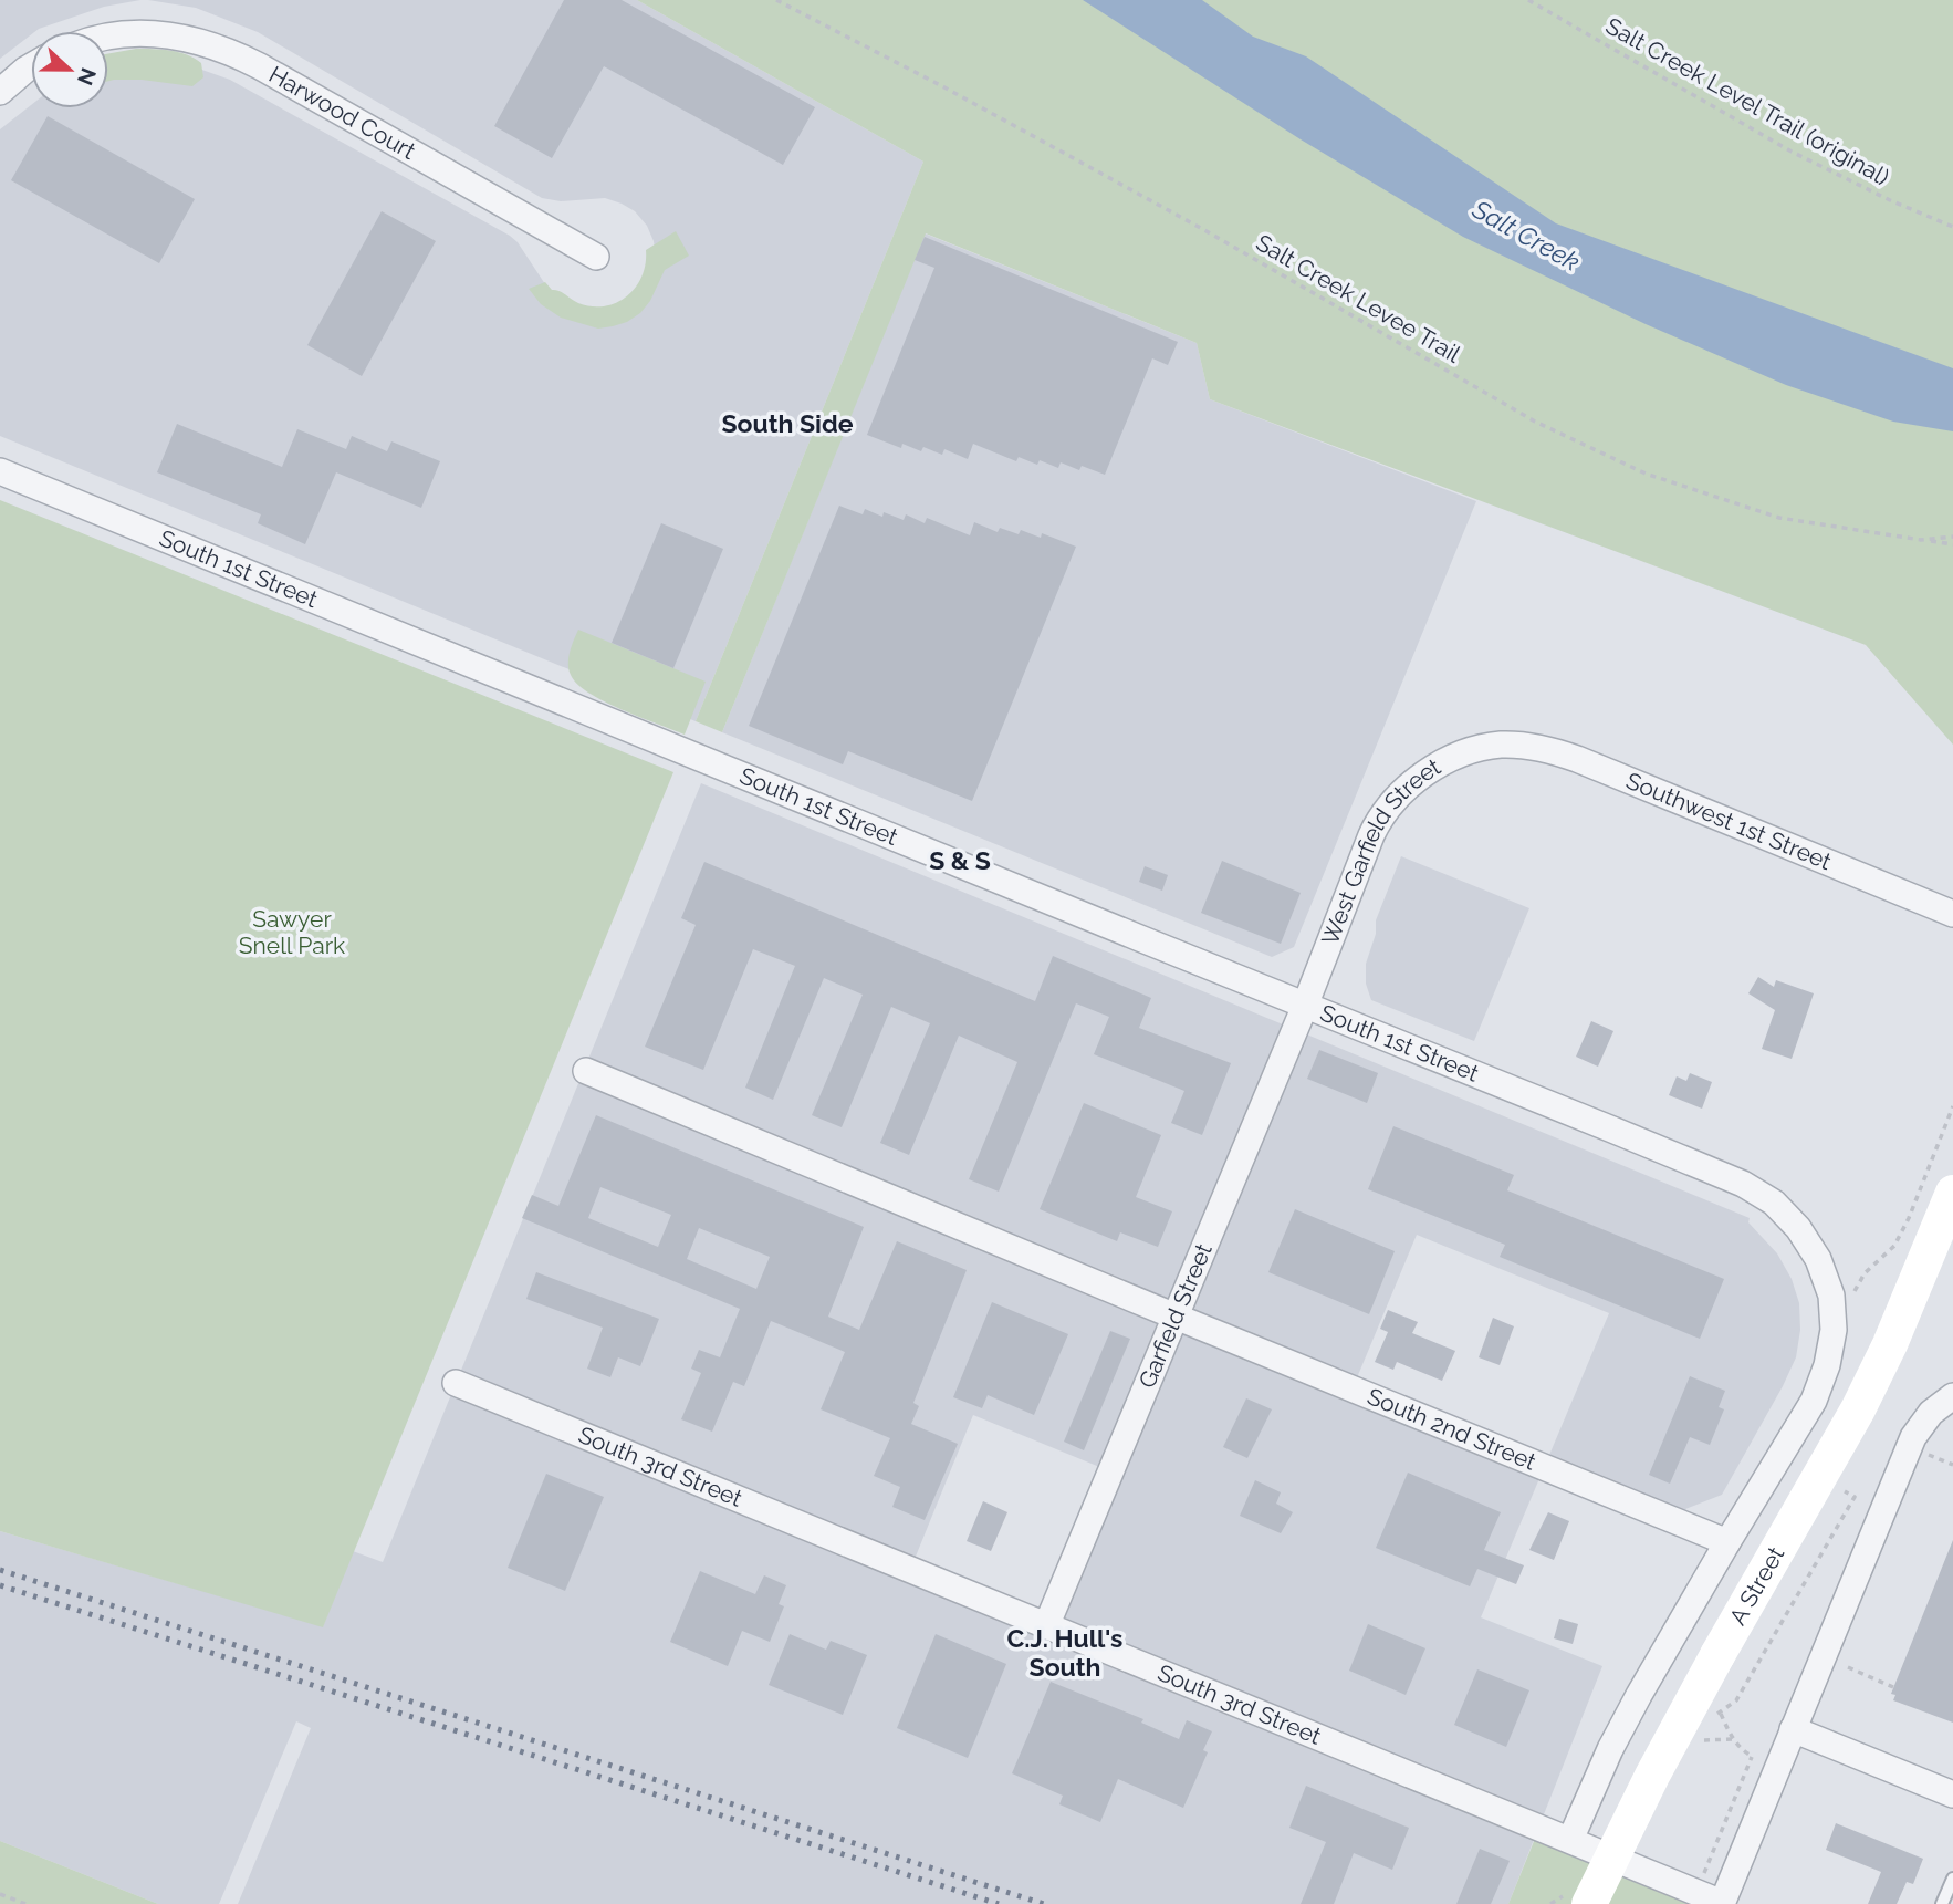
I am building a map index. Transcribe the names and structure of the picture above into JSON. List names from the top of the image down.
{
  "streets": {
    "main road": ["A Street"],
    "street": [
      "Harwood Court",
      "South 1st Street",
      "Southwest 1st Street",
      "West Garfield Street",
      "Garfield Street",
      "South 2nd Street",
      "South 3rd Street"
    ],
    "path": ["Salt Creek Level Trail (original)", "Salt Creek Levee Trail"]
  },
  "crossings": [
    ["South 1st Street", "West Garfield Street"],
    ["South 1st Street", "Garfield Street"],
    ["South 1st Street", "A Street"],
    ["Southwest 1st Street", "West Garfield Street"],
    ["West Garfield Street", "Garfield Street"],
    ["Garfield Street", "South 2nd Street"],
    ["Garfield Street", "South 3rd Street"],
    ["South 2nd Street", "A Street"],
    ["South 3rd Street", "A Street"]
  ],
  "districts": ["South Side", "S & S", "C.J. Hull's South"],
  "water": ["Salt Creek"],
  "parks": ["Sawyer Snell Park"],
  "north": "right"
}
